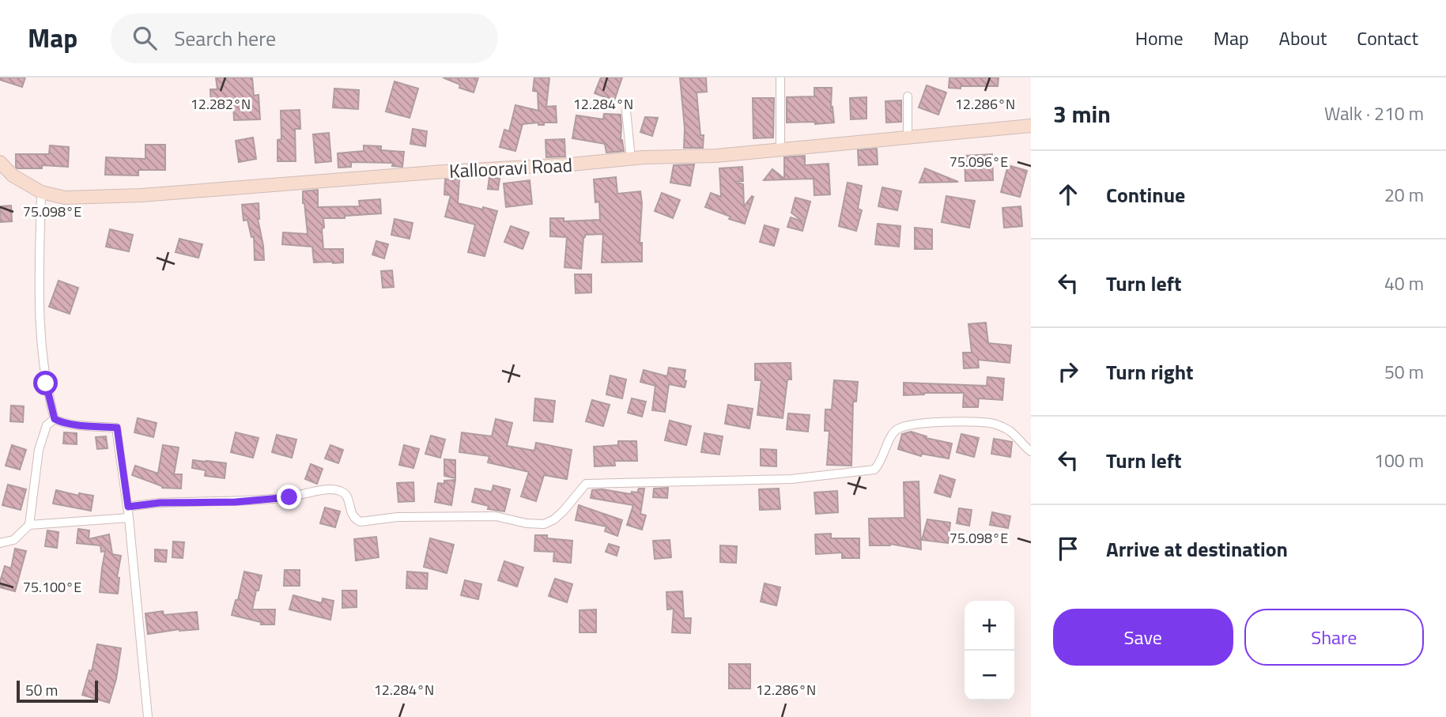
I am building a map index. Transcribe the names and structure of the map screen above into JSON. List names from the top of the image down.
{
  "streets": {
    "main road": ["Kallooravi Road"]
  },
  "scale_bar": "50 m",
  "page": {
    "header": "Map",
    "search": "Search here",
    "nav": [
      "Home",
      "Map",
      "About",
      "Contact"
    ],
    "heading": ["3 min", "Walk · 210 m"],
    "list": [
      ["Continue", "20 m"],
      ["Turn left", "40 m"],
      ["Turn right", "50 m"],
      ["Turn left", "100 m"],
      "Arrive at destination"
    ],
    "buttons": ["Save", "Share"],
    "map_buttons": ["+", "−"],
    "scale": "50 m"
  },
  "coordinates": [
    "12.282°N",
    "12.284°N",
    "12.286°N",
    "75.096°E",
    "75.098°E",
    "75.100°E"
  ]
}
